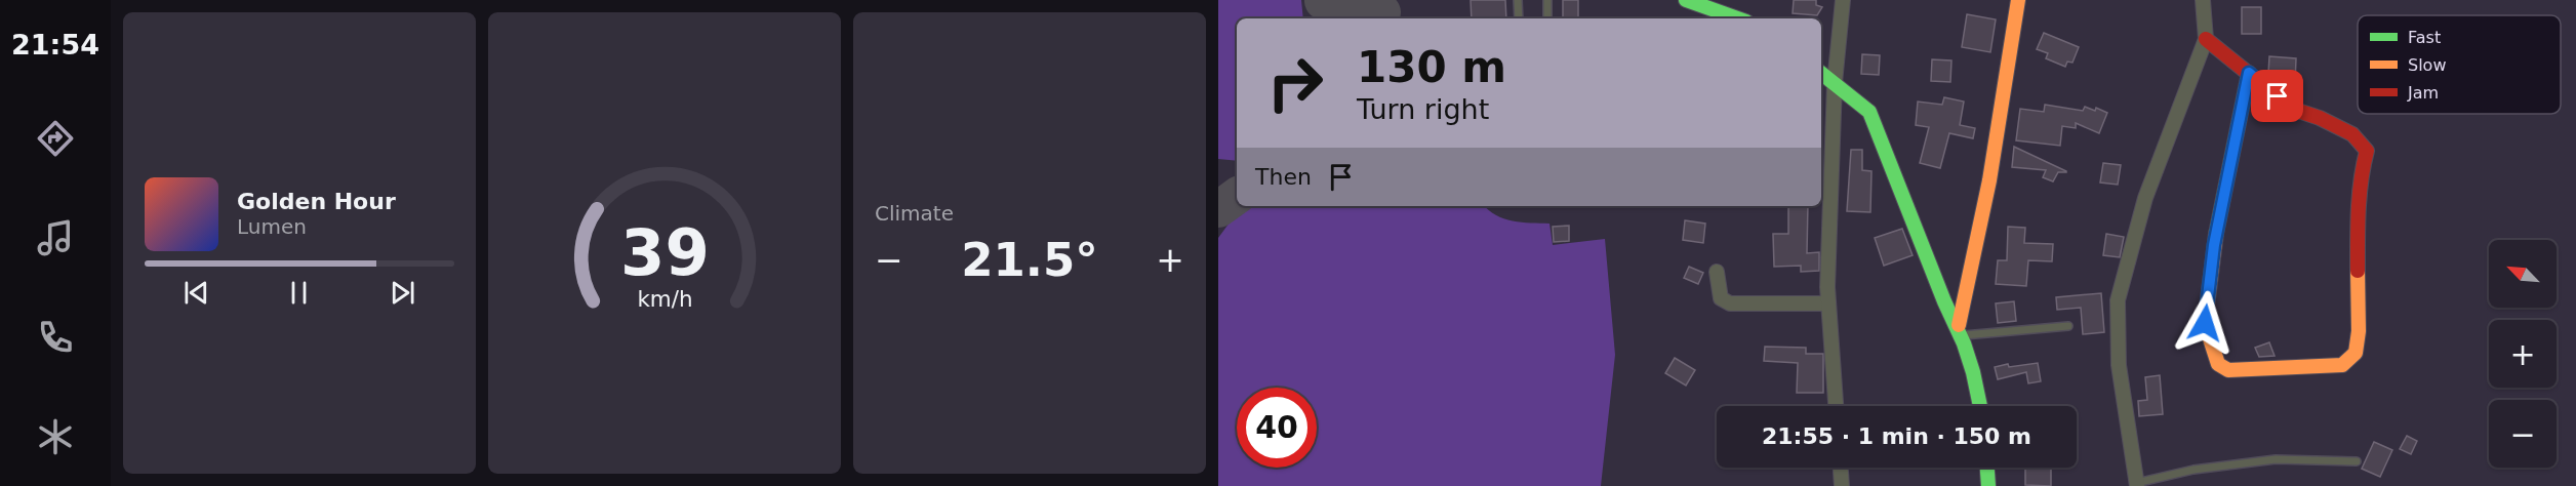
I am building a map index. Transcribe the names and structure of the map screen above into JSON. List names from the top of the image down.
{
  "legend": ["Fast", "Slow", "Jam"],
  "north": "top left",
  "page": {
    "tabs": "21:54",
    "tile": "Climate",
    "turn": ["130 m", "Turn right"],
    "then": "Then",
    "song": ["Golden Hour", "Lumen"],
    "heat": ["−", "21.5°", "+"],
    "map_buttons": ["+", "−"],
    "limit": "40",
    "trip": "21:55 · 1 min · 150 m",
    "gauge": ["39", "km/h"]
  }
}
